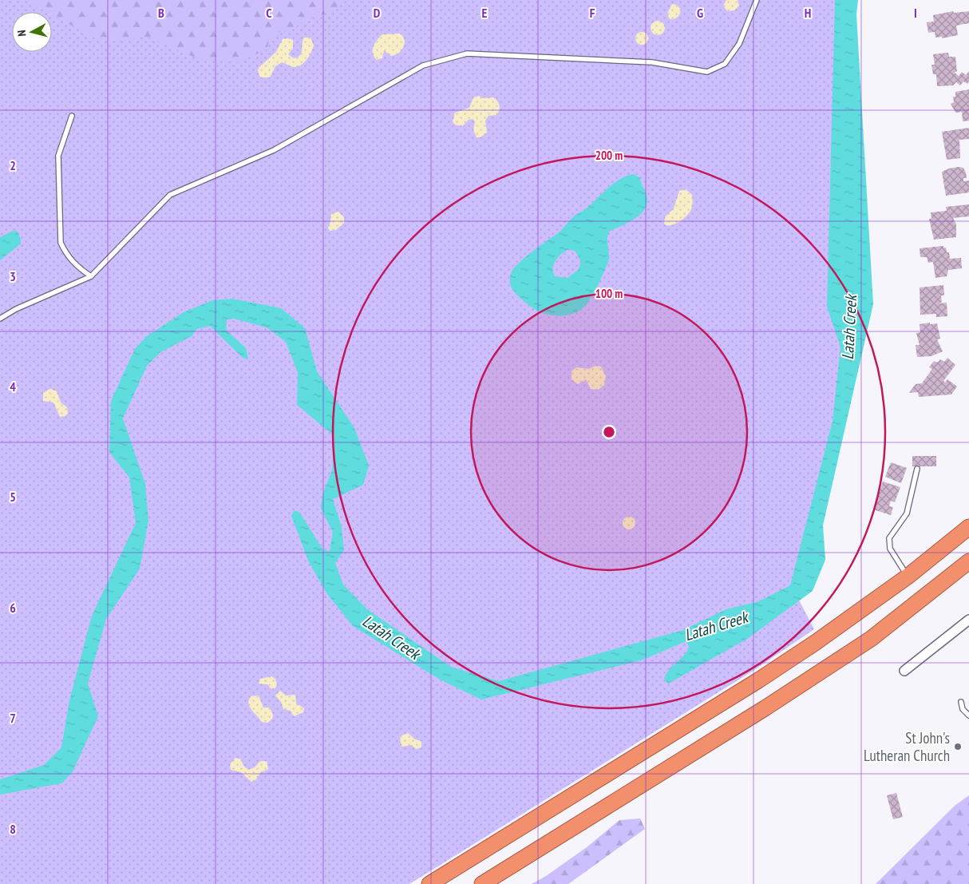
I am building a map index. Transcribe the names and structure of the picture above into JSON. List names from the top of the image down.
{
  "water": ["Latah Creek"],
  "places": ["St John's Lutheran Church"],
  "north": "left",
  "grid": {
    "columns": [
      "B",
      "C",
      "D",
      "E",
      "F",
      "G",
      "H",
      "I"
    ],
    "rows": [
      "2",
      "3",
      "4",
      "5",
      "6",
      "7",
      "8"
    ]
  },
  "rings": ["200 m", "100 m"]
}
